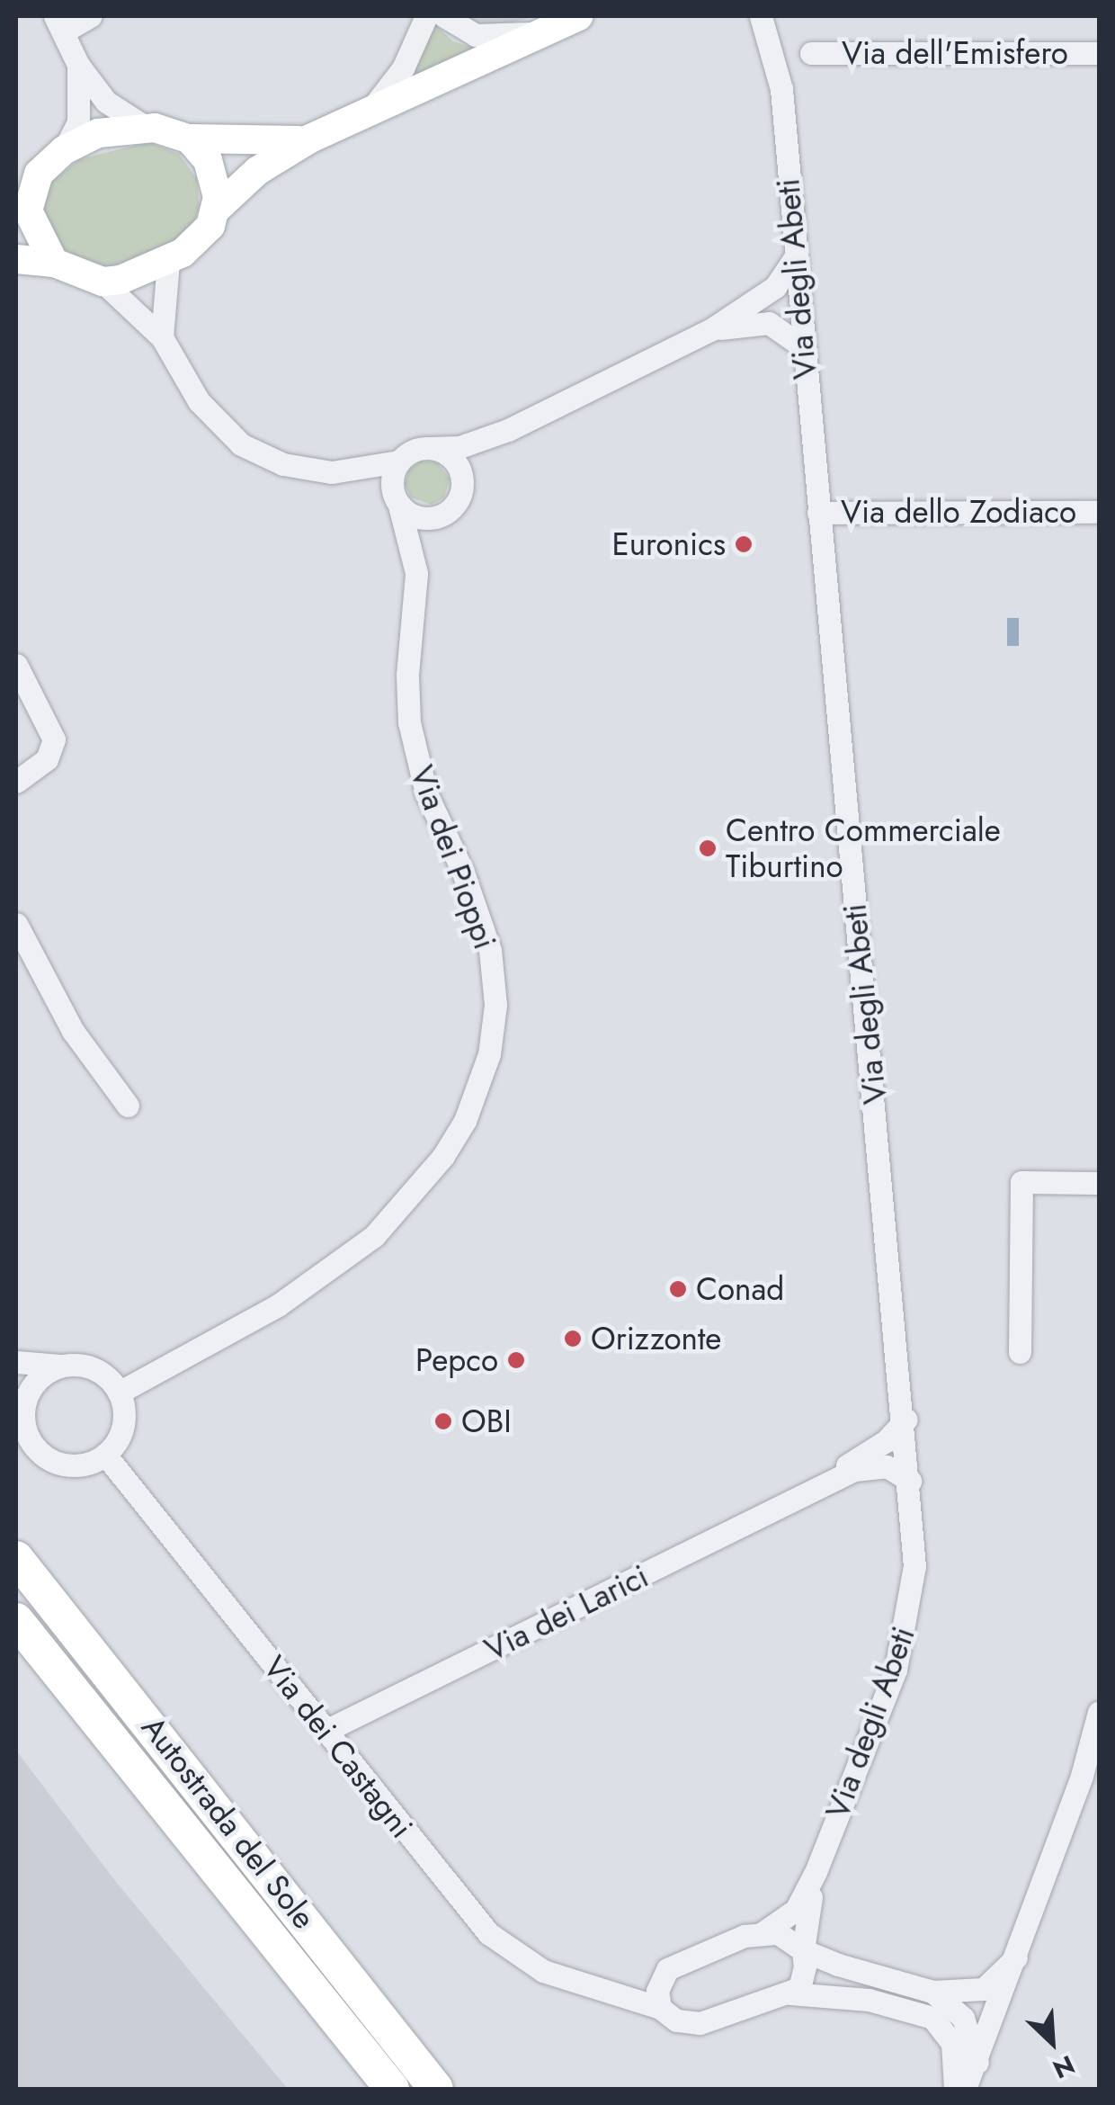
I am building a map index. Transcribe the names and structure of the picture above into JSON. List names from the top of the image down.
{
  "streets": {
    "highway": ["Autostrada del Sole"],
    "street": [
      "Via dell'Emisfero",
      "Via degli Abeti",
      "Via dello Zodiaco",
      "Via dei Pioppi",
      "Via dei Larici",
      "Via dei Castagni"
    ]
  },
  "crossings": [
    ["Via degli Abeti", "Via dello Zodiaco"],
    ["Via degli Abeti", "Via dei Larici"],
    ["Via dei Pioppi", "Via dei Castagni"],
    ["Via dei Larici", "Via dei Castagni"]
  ],
  "places": [
    "Euronics",
    "Centro Commerciale Tiburtino",
    "Conad",
    "Orizzonte",
    "Pepco",
    "OBI"
  ],
  "north": "bottom right"
}
